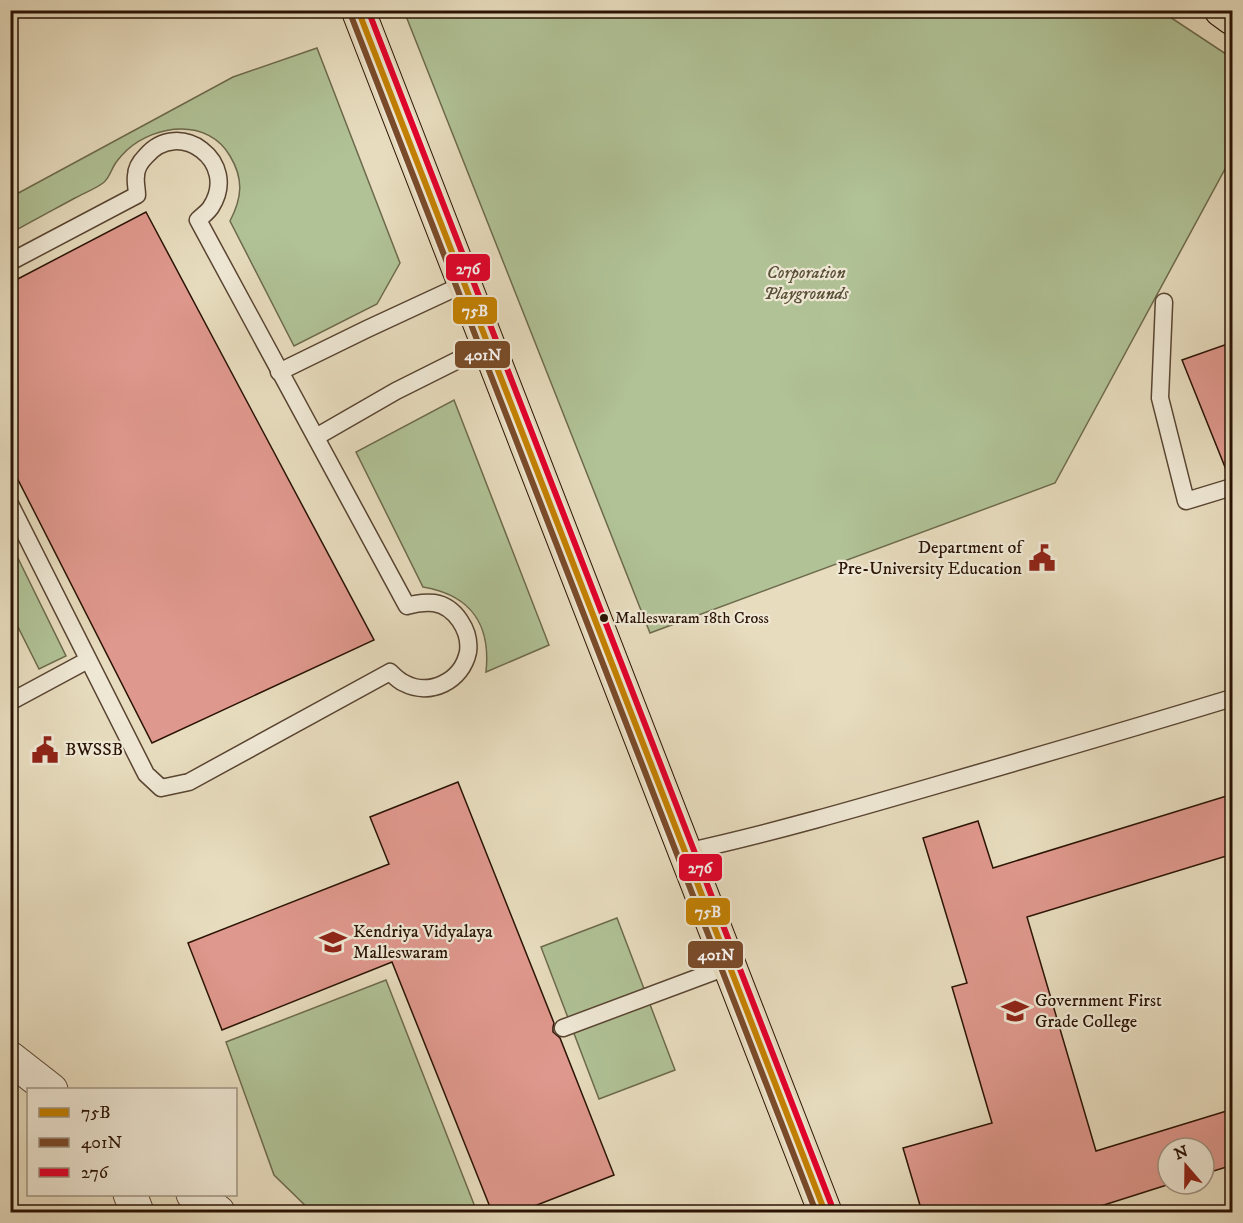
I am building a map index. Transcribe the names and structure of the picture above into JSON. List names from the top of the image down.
{
  "parks": ["Corporation Playgrounds"],
  "places": {
    "public building": ["Department of Pre-University Education", "BWSSB"],
    "other": ["Malleswaram 18th Cross"],
    "school or university": ["Kendriya Vidyalaya Malleswaram", "Government First Grade College"]
  },
  "lines": ["transit line 75B", "transit line 276", "transit line 401N"],
  "legend": ["75B", "401N", "276"],
  "north": "top"
}
